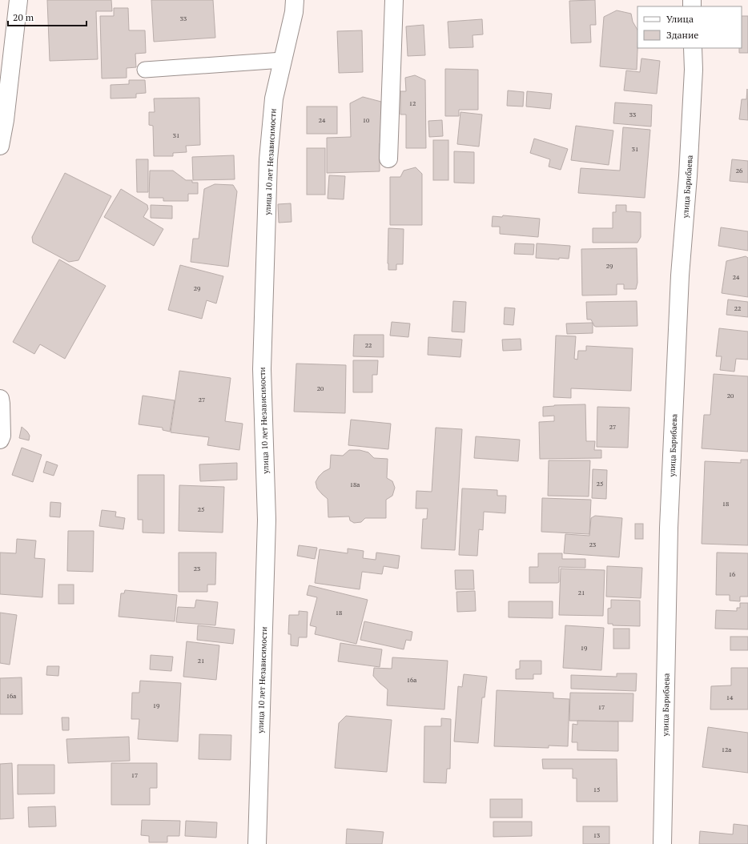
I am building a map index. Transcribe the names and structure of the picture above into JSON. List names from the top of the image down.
{
  "streets": {
    "street": ["улица 10 лет Независимости", "улица Барибаева"]
  },
  "house_numbers": [
    "33",
    "12",
    "33",
    "24",
    "10",
    "31",
    "31",
    "26",
    "29",
    "24",
    "29",
    "22",
    "22",
    "20",
    "20",
    "27",
    "27",
    "25",
    "18а",
    "18",
    "25",
    "23",
    "23",
    "16",
    "21",
    "18",
    "19",
    "21",
    "16а",
    "16а",
    "14",
    "19",
    "17",
    "12а",
    "17",
    "15",
    "13"
  ],
  "legend": ["Улица", "Здание"],
  "scale_bar": "20 m"
}
